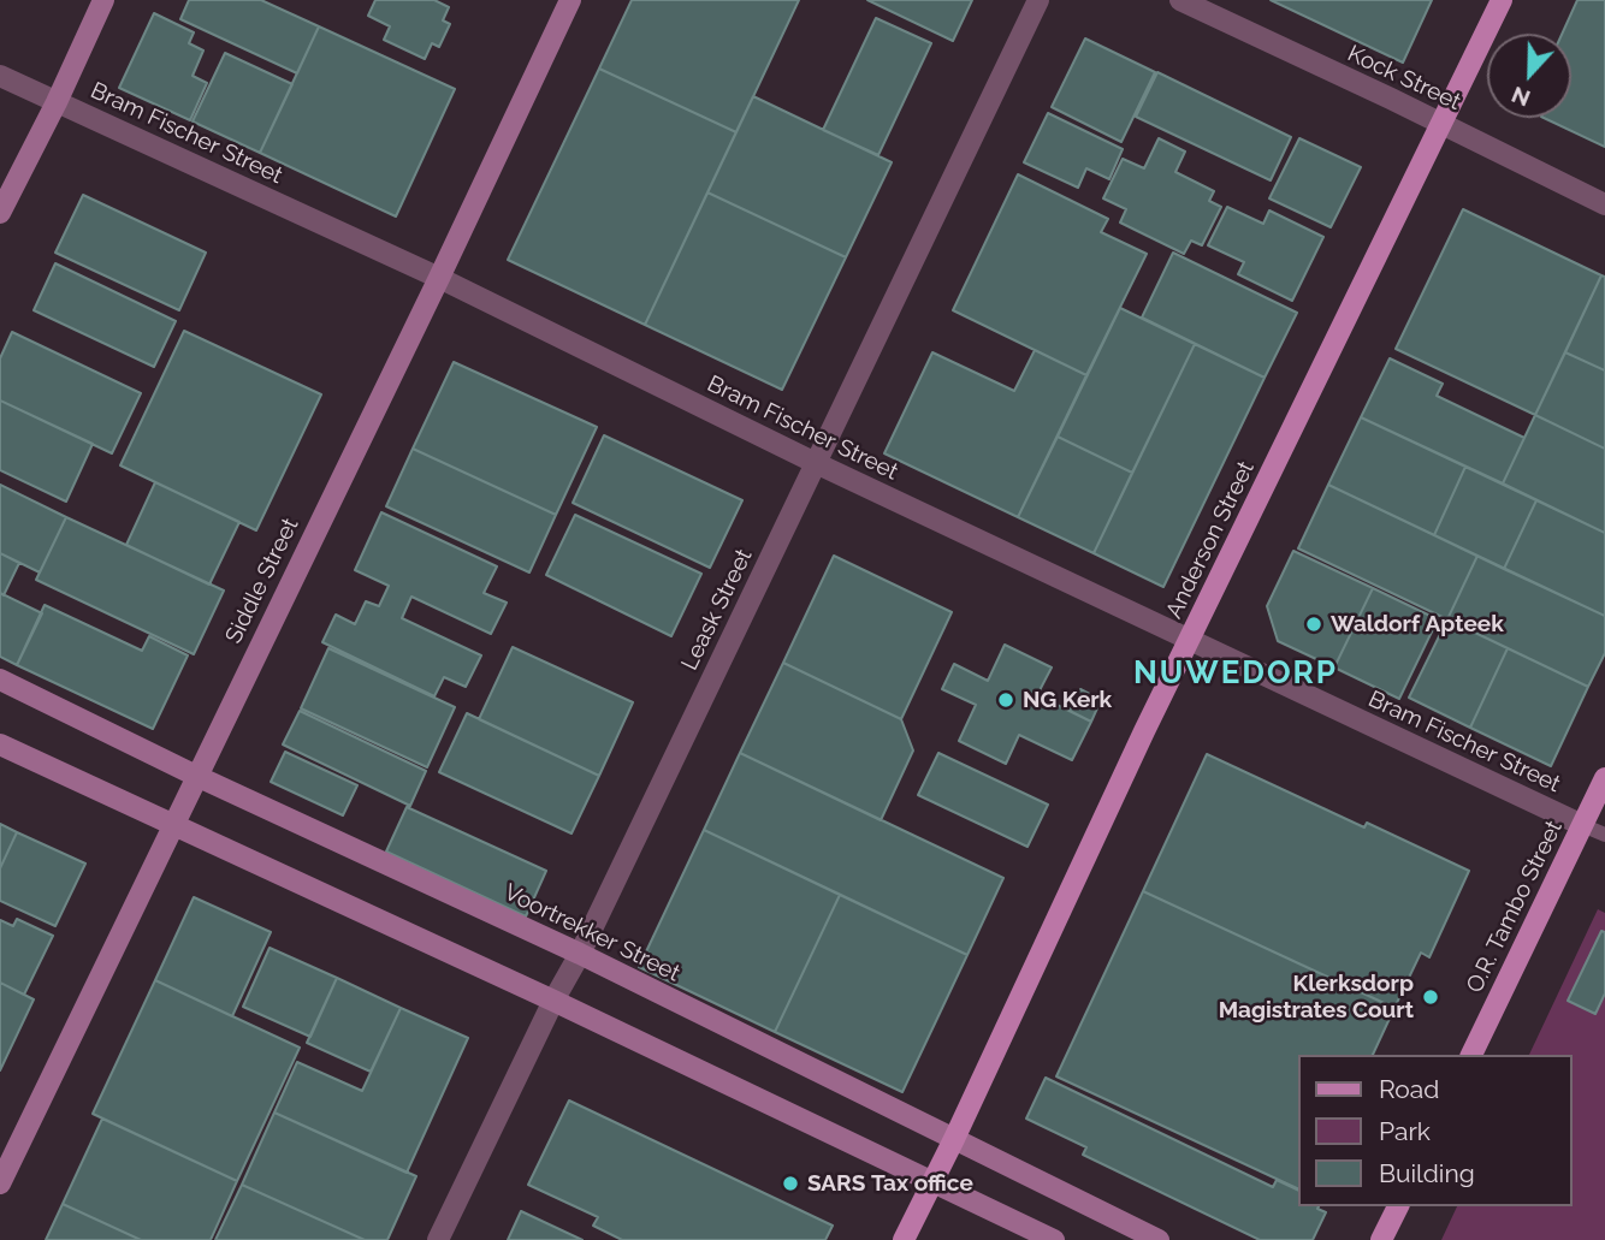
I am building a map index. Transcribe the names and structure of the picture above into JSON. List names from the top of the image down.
{
  "streets": {
    "main road": ["Anderson Street", "O.R. Tambo Street"],
    "street": [
      "Kock Street",
      "Bram Fischer Street",
      "Siddle Street",
      "Leask Street",
      "Voortrekker Street"
    ]
  },
  "crossings": [
    ["Kock Street", "Anderson Street"],
    ["Bram Fischer Street", "Anderson Street"],
    ["Bram Fischer Street", "Siddle Street"],
    ["Bram Fischer Street", "Leask Street"],
    ["Bram Fischer Street", "O.R. Tambo Street"],
    ["Anderson Street", "Voortrekker Street"],
    ["Siddle Street", "Voortrekker Street"],
    ["Leask Street", "Voortrekker Street"]
  ],
  "districts": ["NUWEDORP"],
  "places": [
    "Waldorf Apteek",
    "NG Kerk",
    "Klerksdorp Magistrates Court",
    "SARS Tax office"
  ],
  "legend": ["Road", "Park", "Building"],
  "north": "bottom"
}
